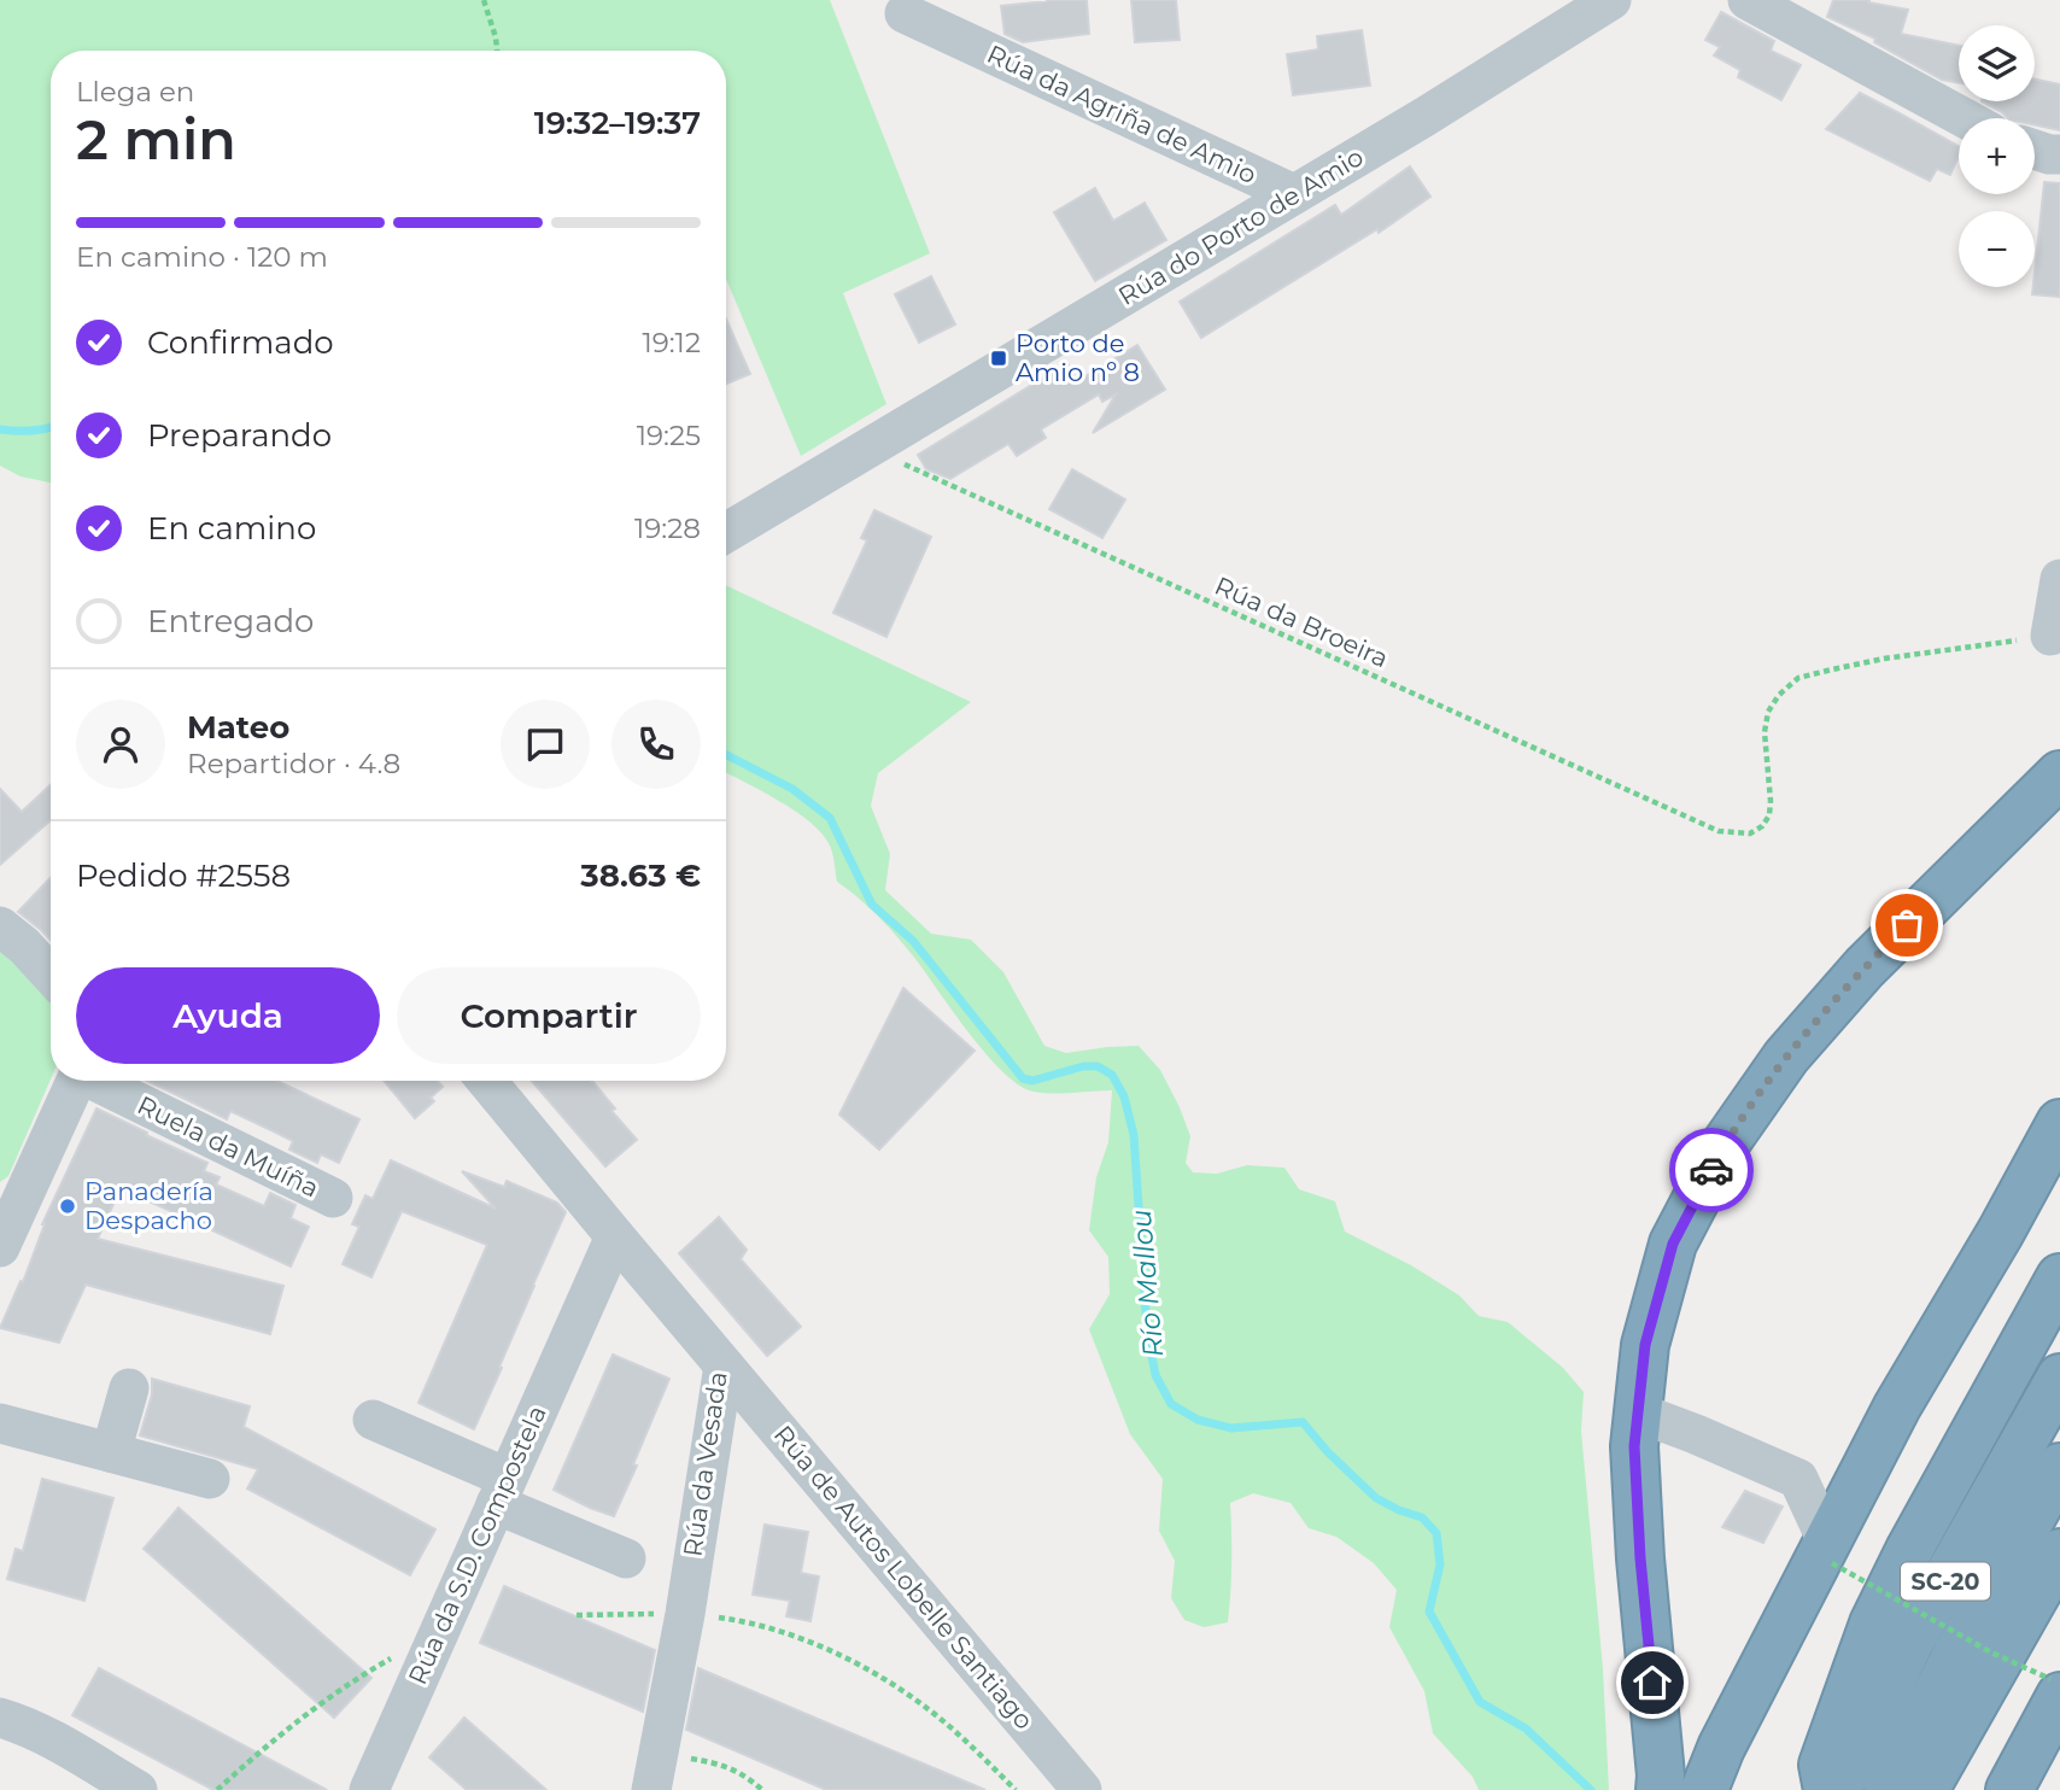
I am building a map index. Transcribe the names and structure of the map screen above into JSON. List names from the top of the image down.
{
  "streets": {
    "highway": ["SC-20"],
    "street": [
      "Rúa da Agriña de Amio",
      "Rúa do Porto de Amio",
      "Ruela da Muíña",
      "Rúa da Vesada",
      "Rúa da S.D. Compostela",
      "Rúa de Autos Lobelle Santiago"
    ],
    "path": ["Rúa da Broeira"]
  },
  "crossings": [
    ["Rúa da Agriña de Amio", "Rúa do Porto de Amio"],
    ["Rúa do Porto de Amio", "Rúa da Broeira"],
    ["Rúa da Vesada", "Rúa da S.D. Compostela"],
    ["Rúa da Vesada", "Rúa de Autos Lobelle Santiago"]
  ],
  "water": ["Río Mallou"],
  "places": {
    "transit": ["Porto de Amio nº 8"],
    "other": ["Panadería Despacho"]
  },
  "page": {
    "map_buttons": ["+", "−"],
    "heading": ["2 min", "Llega en", "19:32–19:37"],
    "panel": [
      "Mateo",
      "Repartidor · 4.8",
      "Pedido #2558",
      "38.63 €"
    ],
    "bar": "En camino · 120 m",
    "list": [
      ["Confirmado", "19:12"],
      ["Preparando", "19:25"],
      ["En camino", "19:28"],
      "Entregado"
    ],
    "buttons": ["Ayuda", "Compartir"]
  }
}
